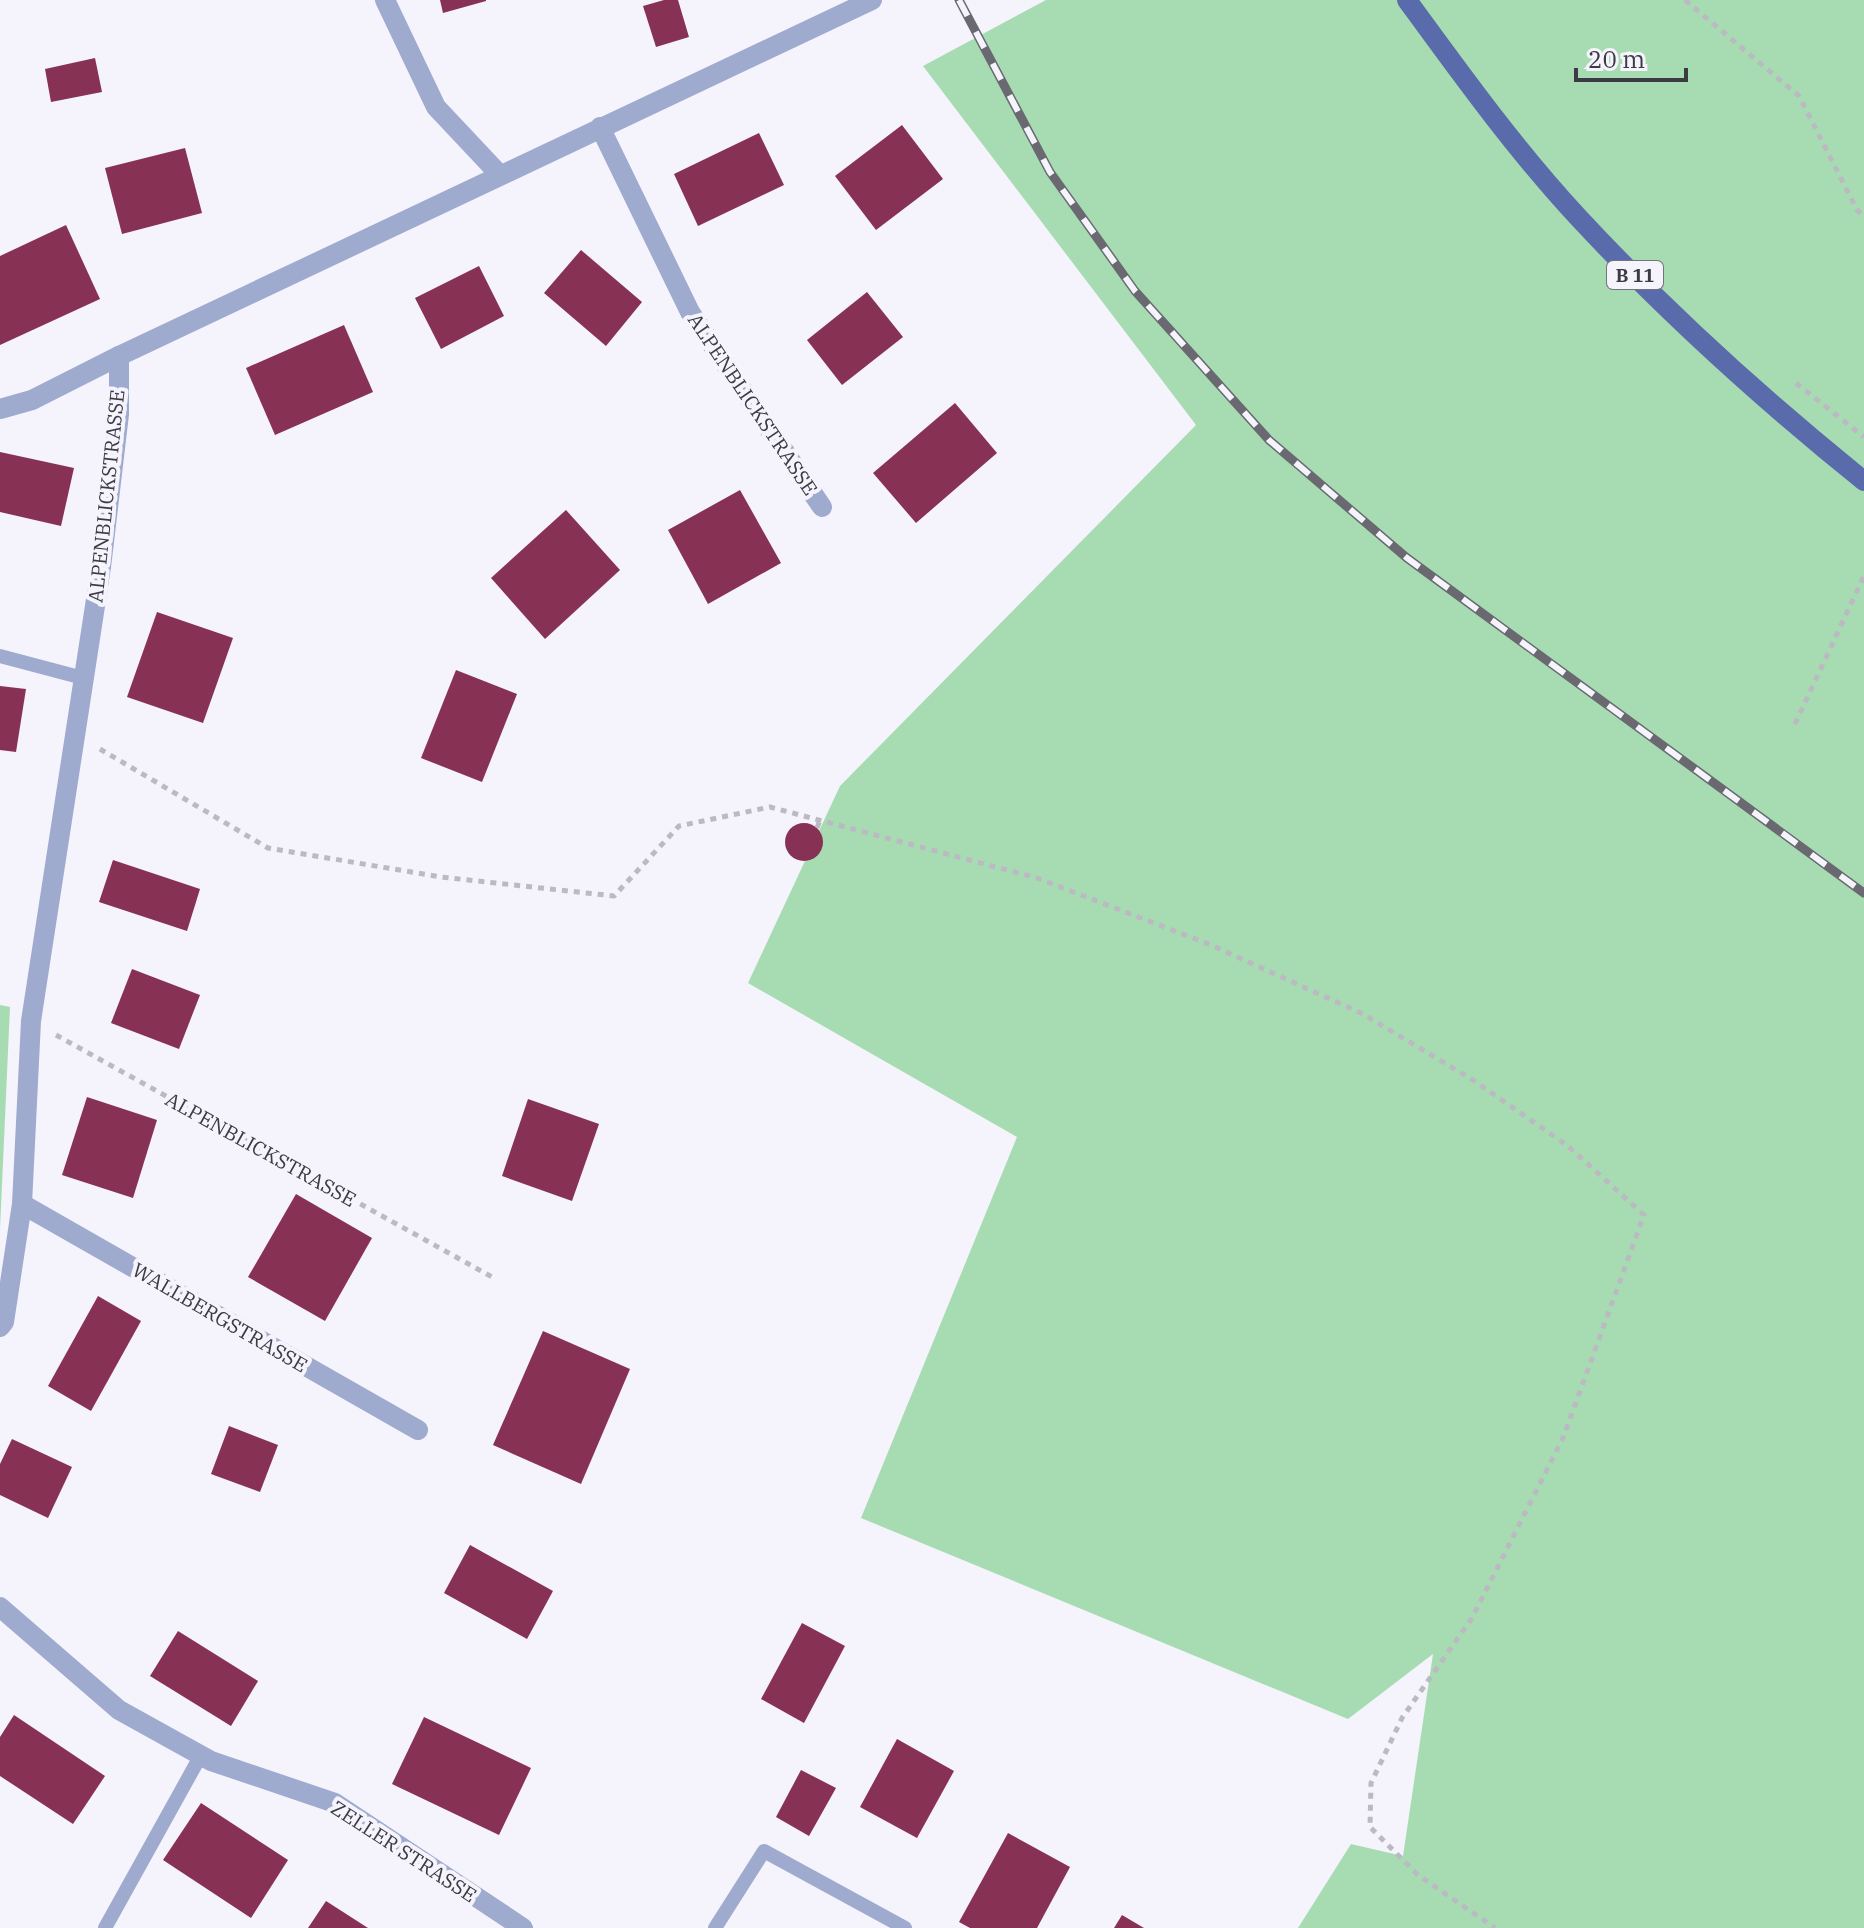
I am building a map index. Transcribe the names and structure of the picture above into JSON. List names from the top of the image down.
{
  "streets": {
    "main road": ["B 11"],
    "street": ["ALPENBLICKSTRASSE", "WALLBERGSTRASSE", "ZELLER STRASSE"]
  },
  "crossings": [
    ["ALPENBLICKSTRASSE", "WALLBERGSTRASSE"]
  ],
  "scale_bar": "20 m"
}
